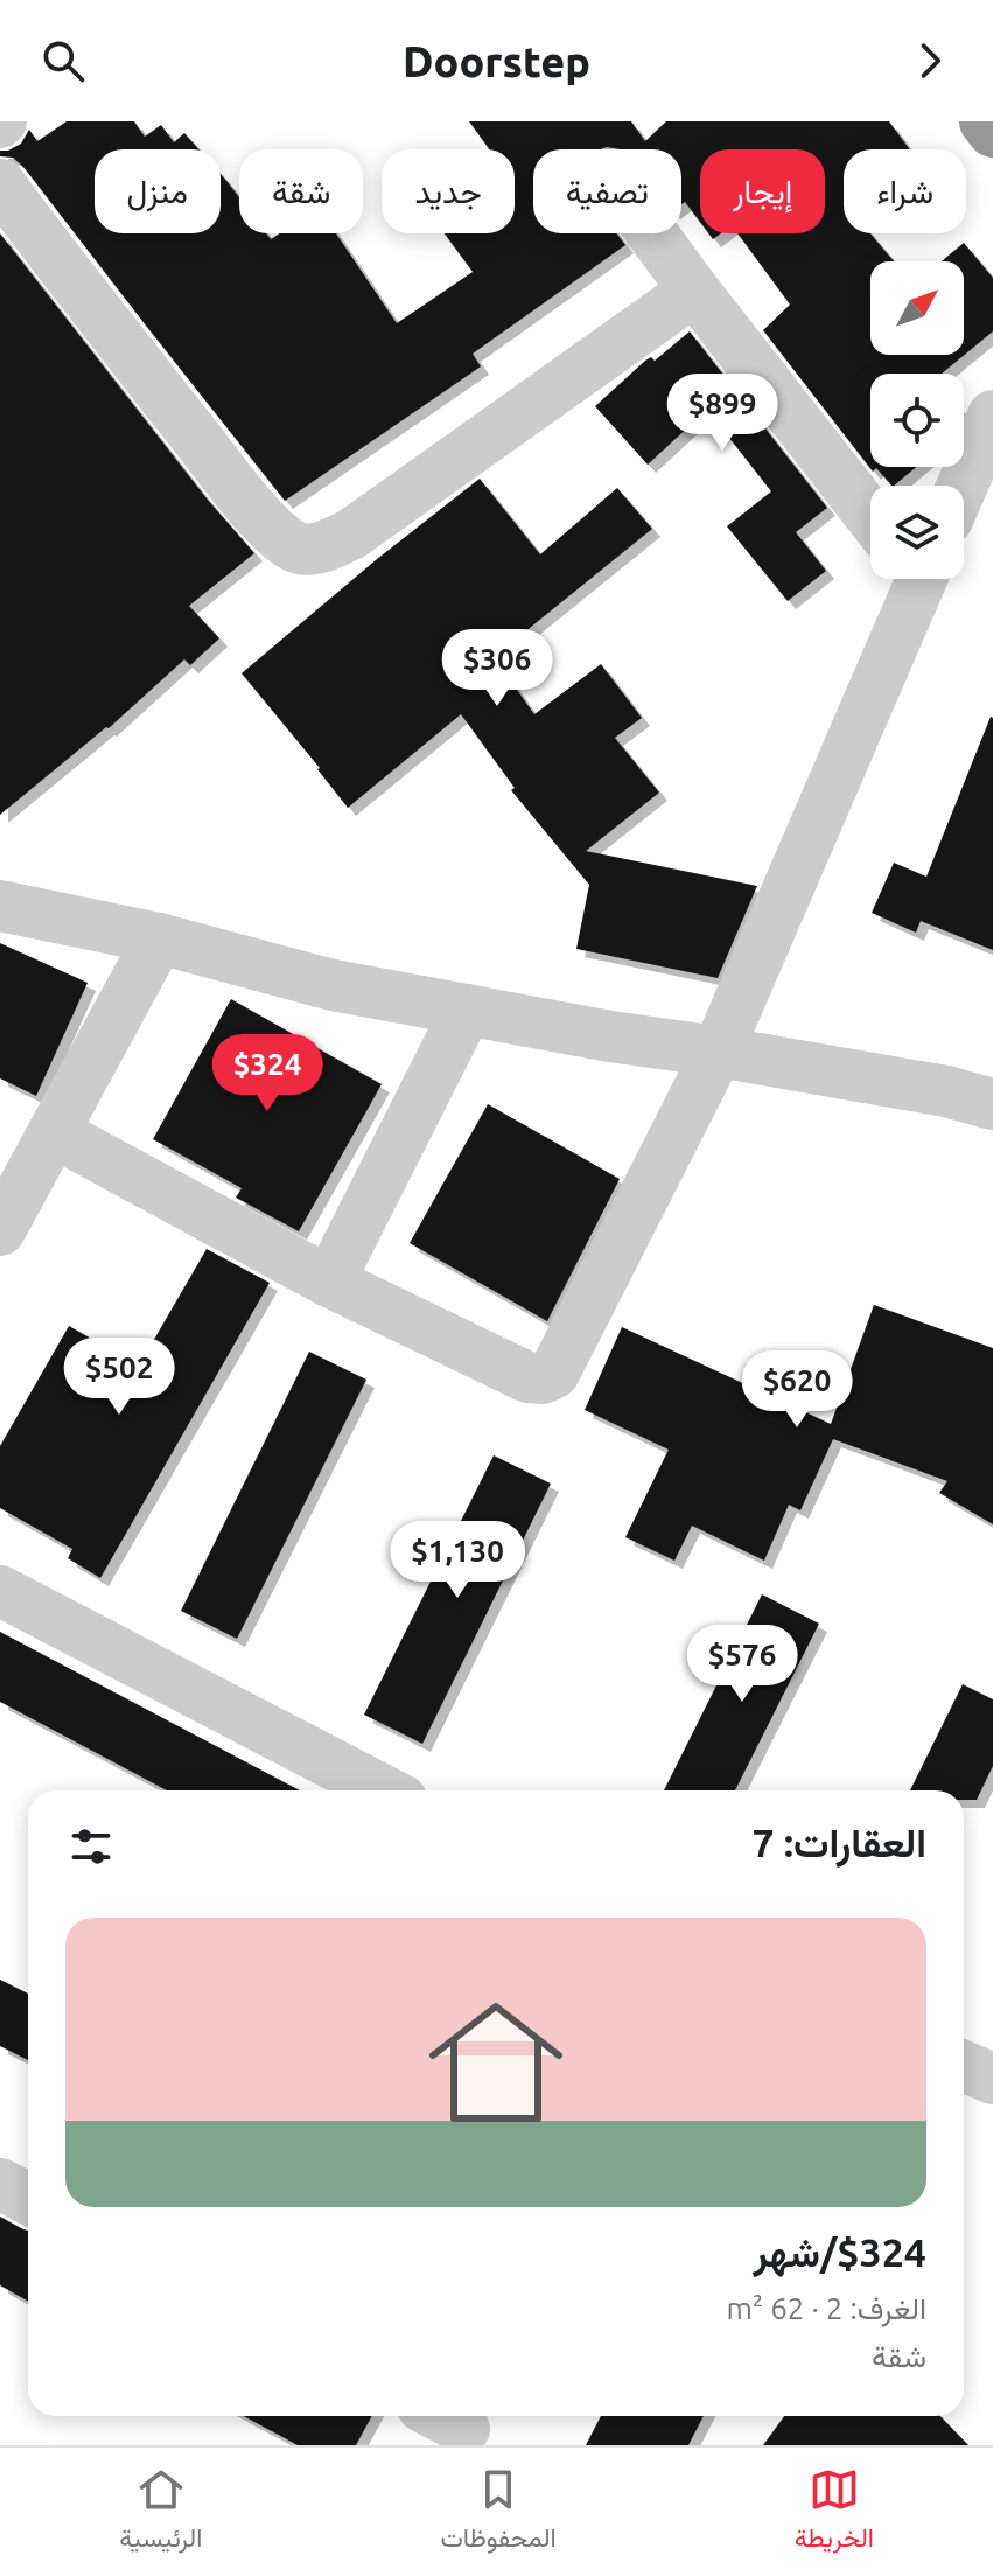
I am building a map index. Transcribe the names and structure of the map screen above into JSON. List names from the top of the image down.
{
  "north": "top right",
  "page": {
    "header": "Doorstep",
    "chip": [
      "شراء",
      "إيجار",
      "تصفية",
      "جديد",
      "شقة",
      "منزل"
    ],
    "price": [
      "$899",
      "$306",
      "$324",
      "$502",
      "$620",
      "$1,130",
      "$576"
    ],
    "heading": "العقارات: 7",
    "list": [
      {
        "name": "$324/شهر",
        "note": "الغرف: 2 · 62 m² · شقة"
      }
    ],
    "tabs": ["الخريطة", "المحفوظات", "الرئيسية"]
  }
}
